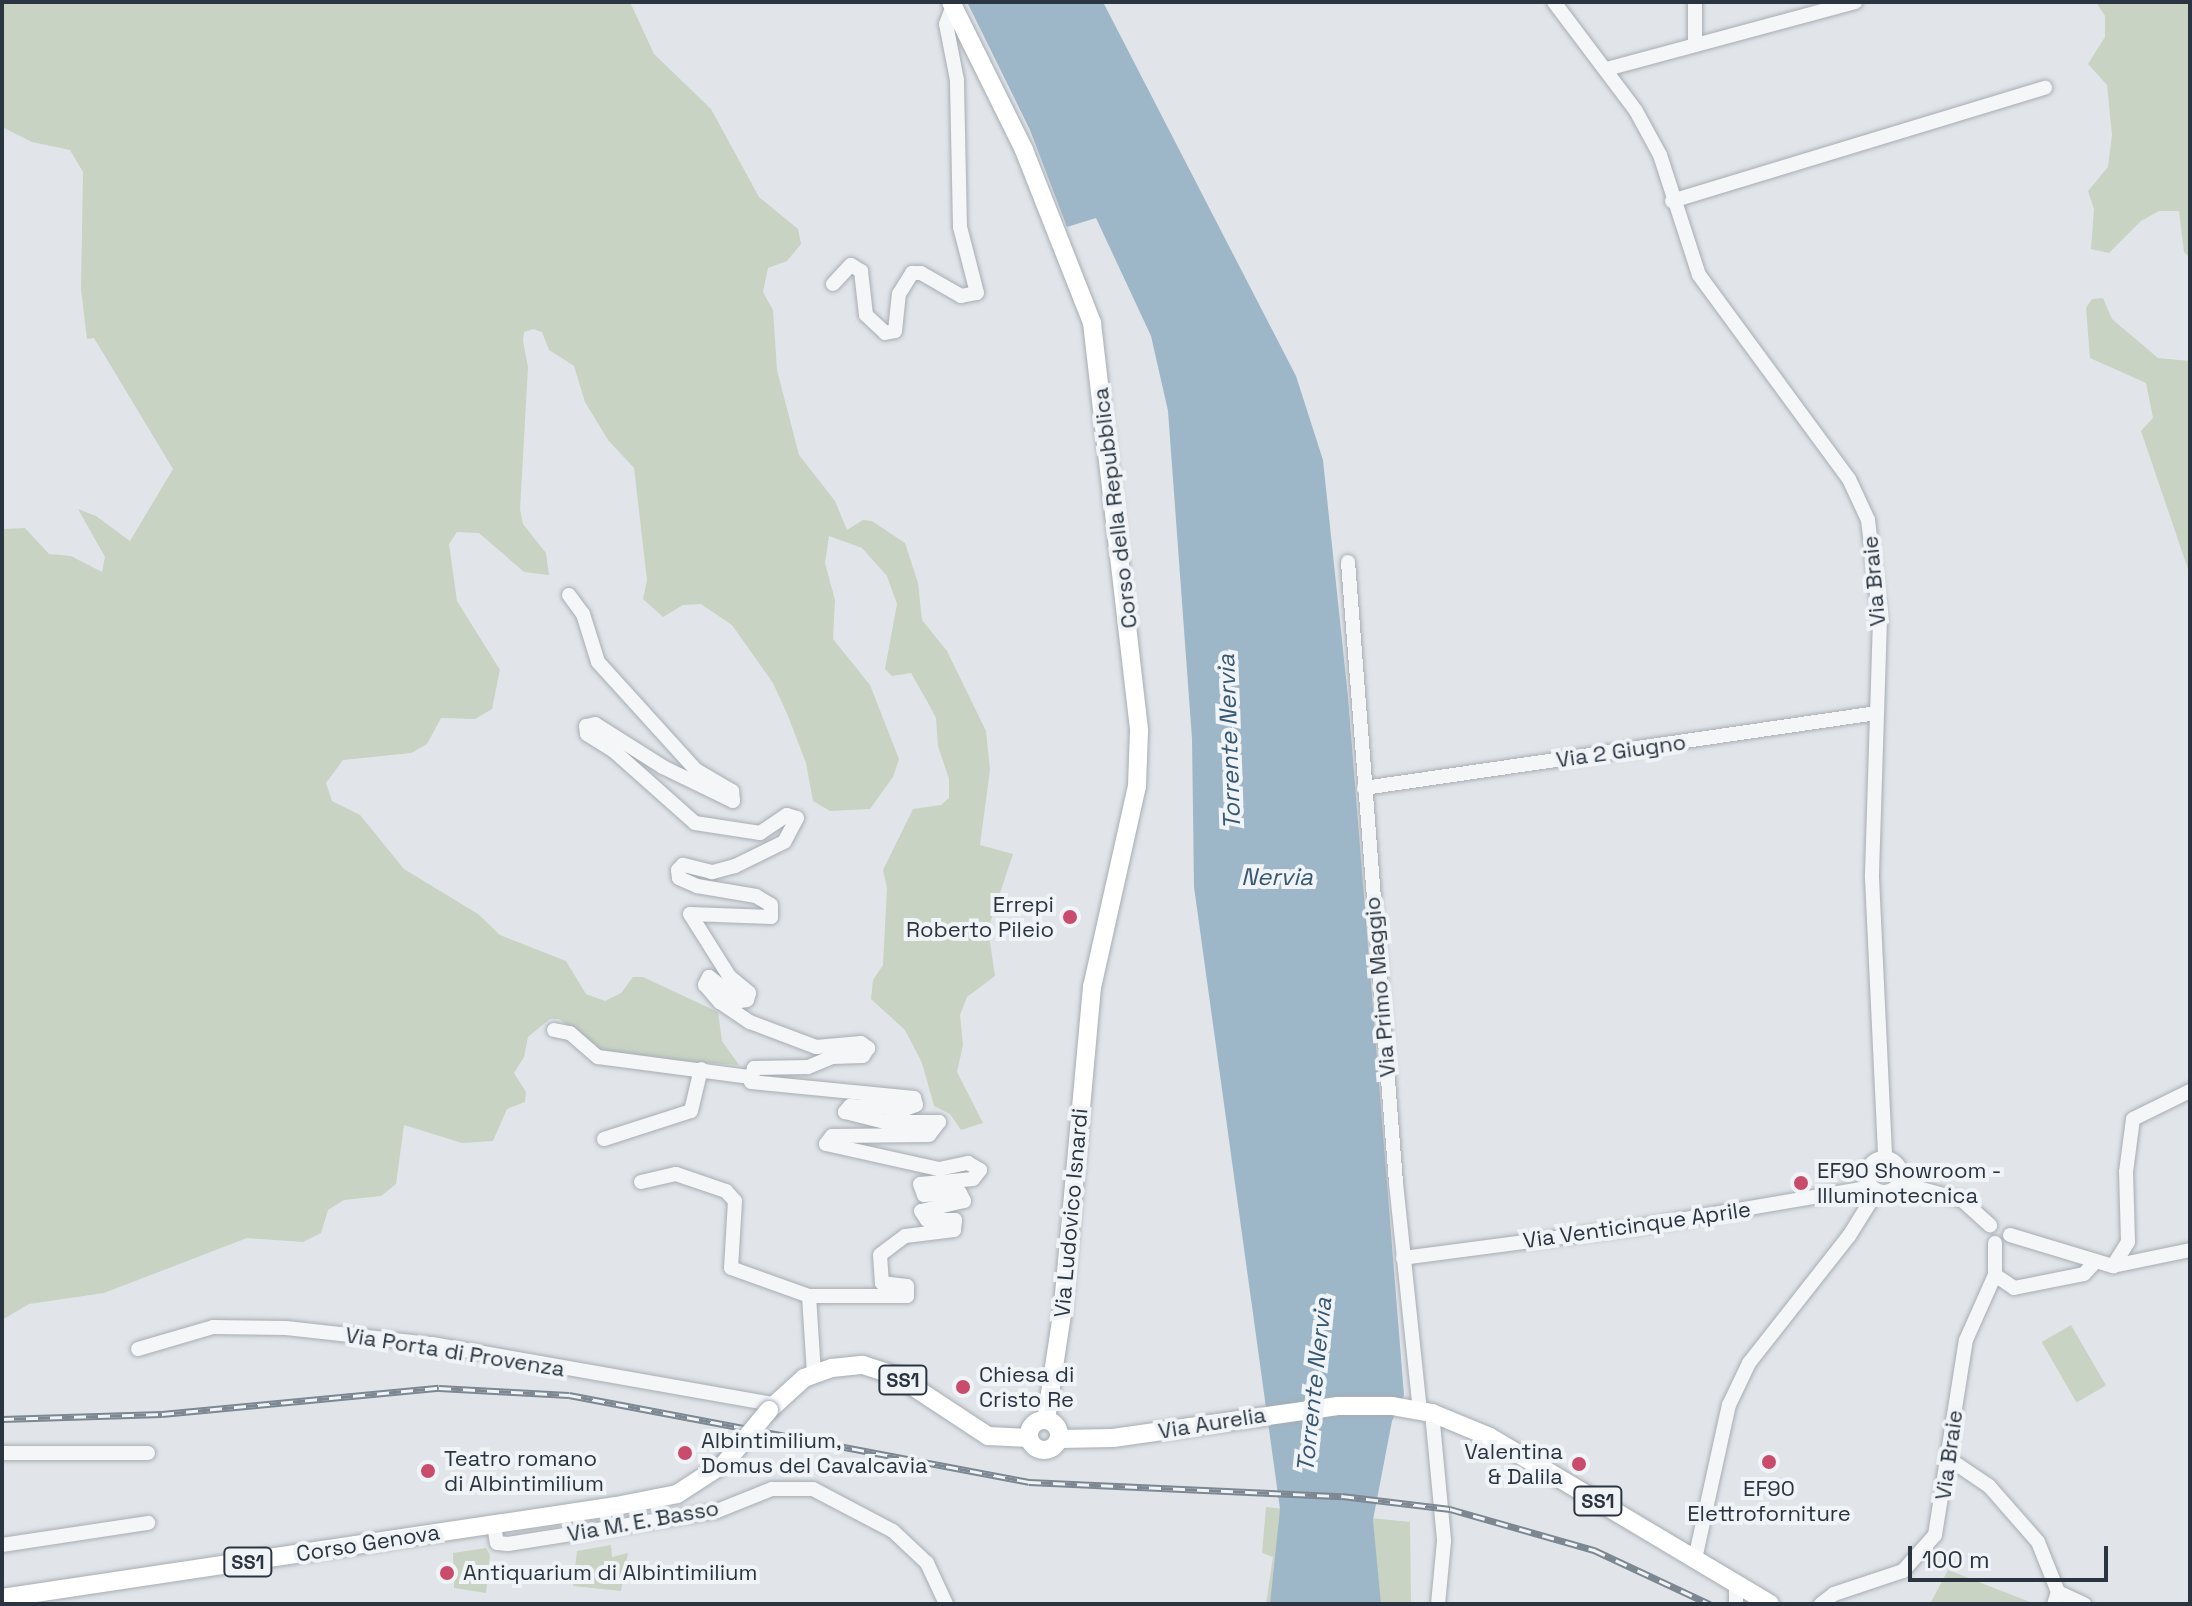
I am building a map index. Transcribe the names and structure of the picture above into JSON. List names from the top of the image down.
{
  "streets": {
    "main road": [
      "Corso della Repubblica",
      "Via Ludovico Isnardi",
      "SS1",
      "Via Aurelia",
      "Corso Genova"
    ],
    "street": [
      "Via Braie",
      "Via 2 Giugno",
      "Via Primo Maggio",
      "Via Venticinque Aprile",
      "Via Porta di Provenza",
      "Via M. E. Basso"
    ]
  },
  "crossings": [
    ["Corso della Repubblica", "Via Ludovico Isnardi"],
    ["Via Braie", "Via 2 Giugno"],
    ["Via Braie", "Via Venticinque Aprile"],
    ["Via 2 Giugno", "Via Primo Maggio"],
    ["Via Primo Maggio", "Via Venticinque Aprile"],
    ["Via Primo Maggio", "SS1"],
    ["Via Primo Maggio", "Via Aurelia"],
    ["Via Ludovico Isnardi", "SS1"],
    ["Via Ludovico Isnardi", "Via Aurelia"],
    ["Via Porta di Provenza", "SS1"],
    ["Via Porta di Provenza", "Corso Genova"],
    ["SS1", "Via Aurelia"],
    ["SS1", "Corso Genova"],
    ["Via M. E. Basso", "Corso Genova"]
  ],
  "water": ["Torrente Nervia", "Nervia"],
  "places": [
    "Errepi Roberto Pileio",
    "EF90 Showroom - Illuminotecnica",
    "Chiesa di Cristo Re",
    "Albintimilium, Domus del Cavalcavia",
    "EF90 Elettroforniture",
    "Valentina & Dalila",
    "Teatro romano di Albintimilium",
    "Antiquarium di Albintimilium"
  ],
  "scale_bar": "100 m"
}
